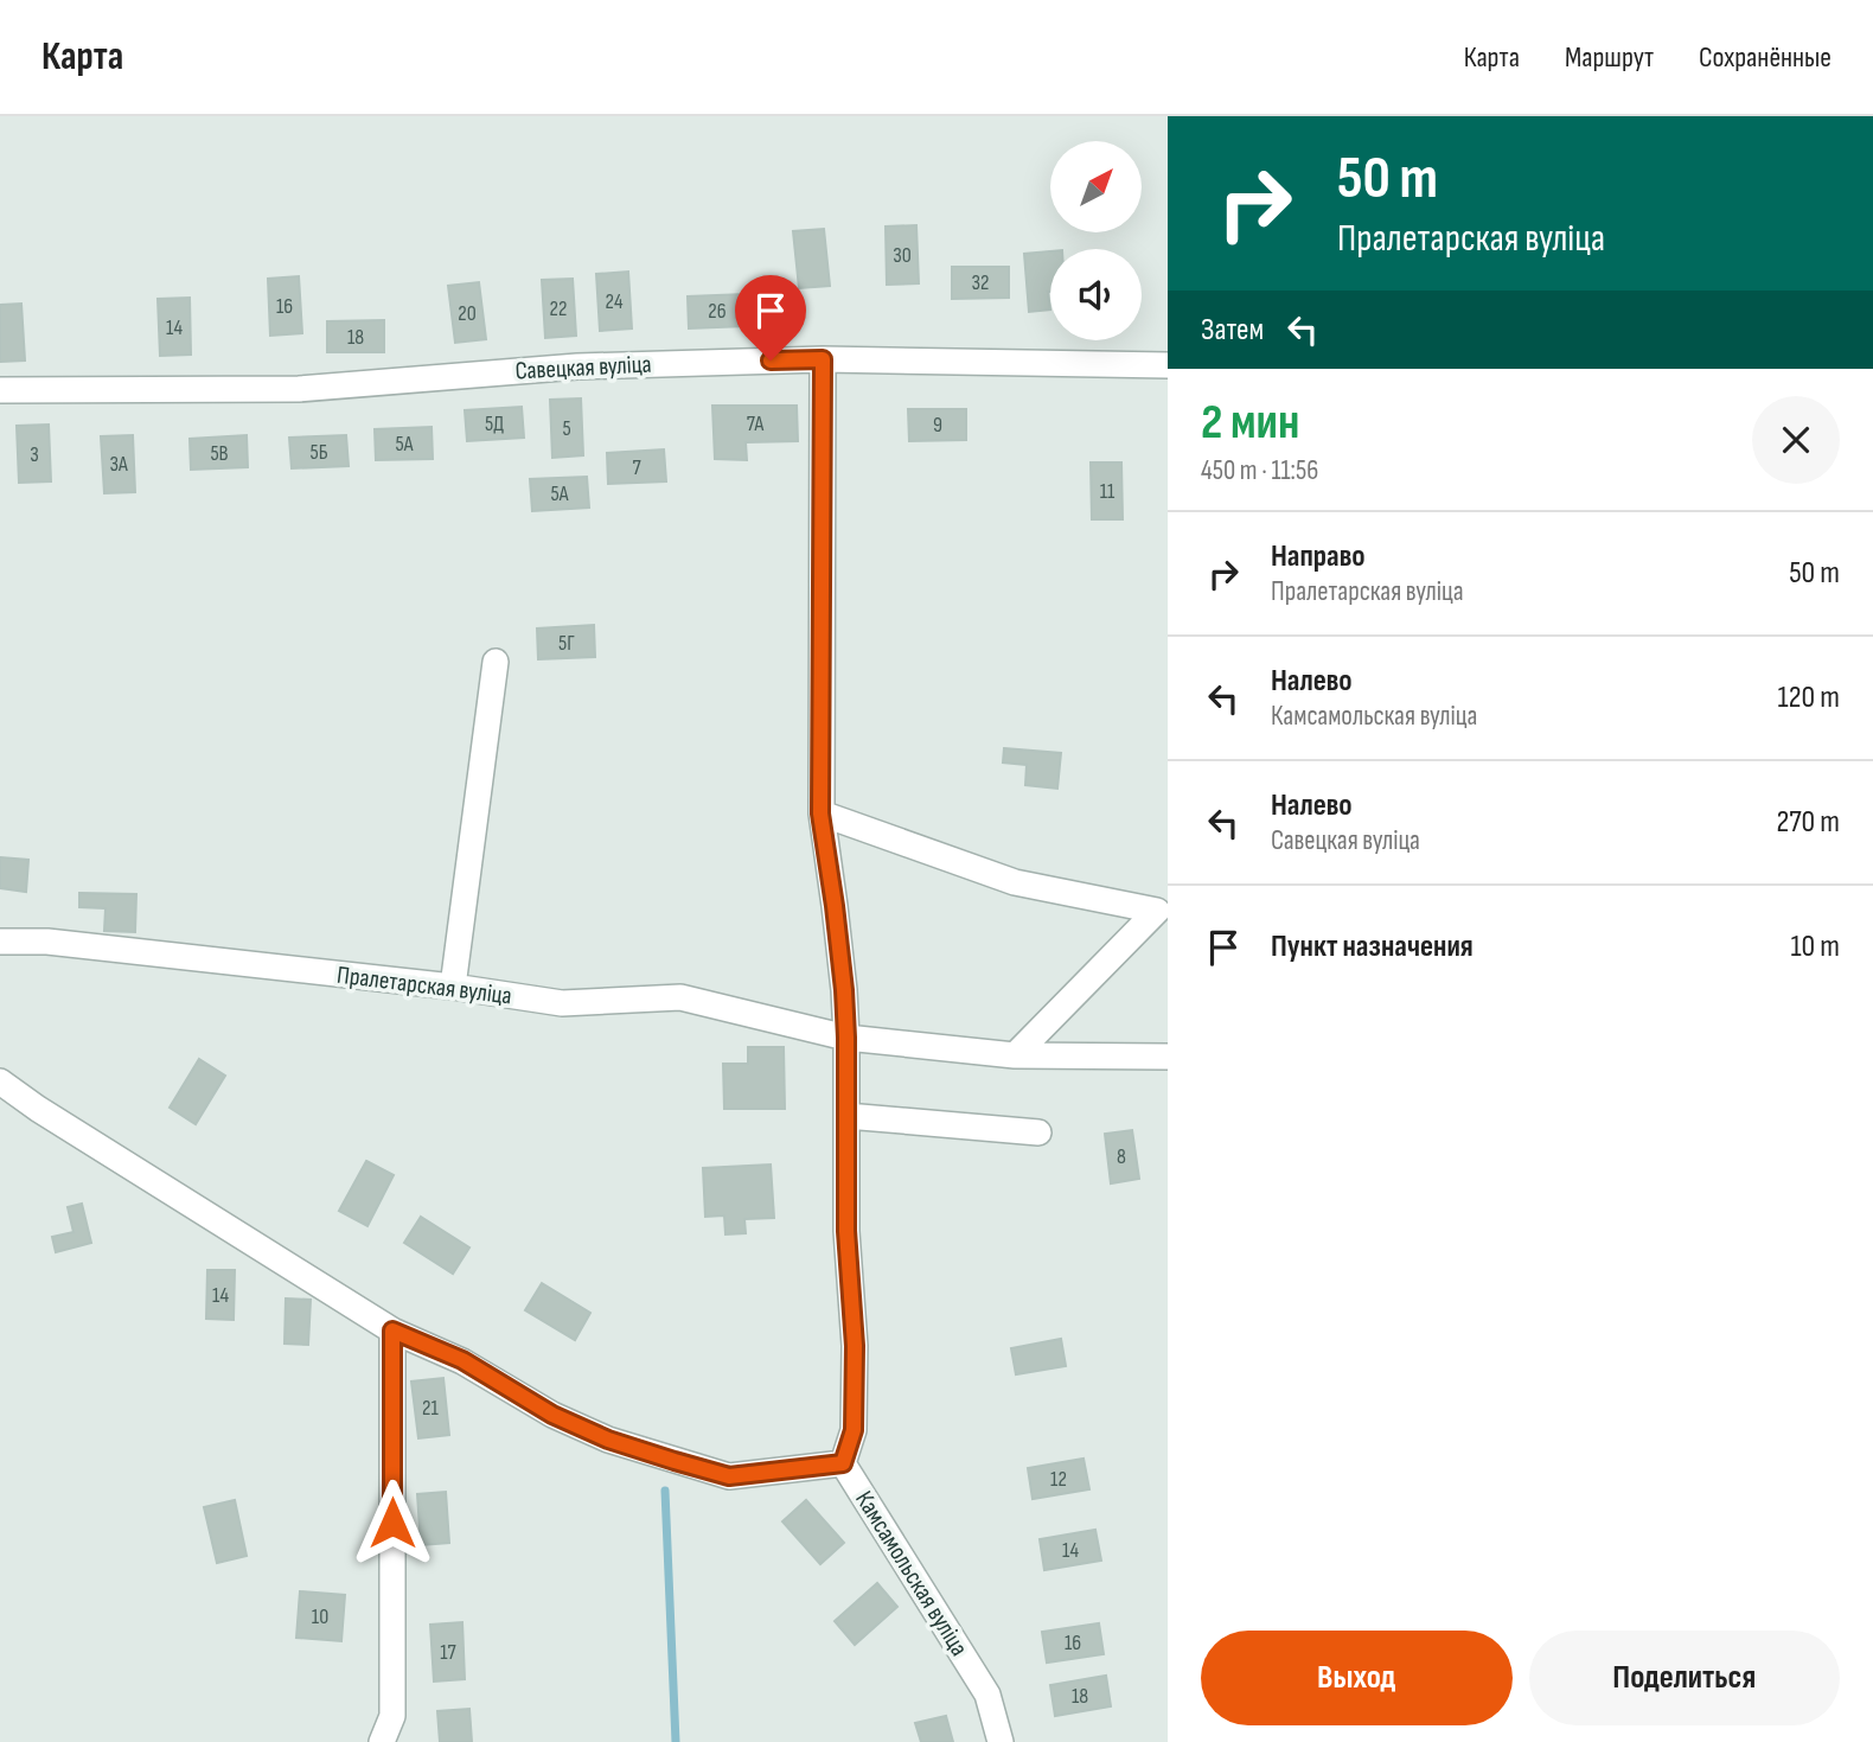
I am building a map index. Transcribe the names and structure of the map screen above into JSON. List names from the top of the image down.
{
  "streets": {
    "street": ["Савецкая вуліца", "Пралетарская вуліца", "Камсамольская вуліца"]
  },
  "crossings": [
    ["Савецкая вуліца", "Камсамольская вуліца"],
    ["Пралетарская вуліца", "Камсамольская вуліца"]
  ],
  "house_numbers": [
    "30",
    "32",
    "24",
    "16",
    "22",
    "26",
    "20",
    "14",
    "18",
    "5Д",
    "7А",
    "9",
    "5",
    "5А",
    "5Б",
    "5В",
    "3",
    "3А",
    "7",
    "11",
    "5А",
    "5Г",
    "8",
    "14",
    "21",
    "12",
    "14",
    "10",
    "16",
    "17",
    "18"
  ],
  "north": "top right",
  "page": {
    "header": "Карта",
    "nav": ["Карта", "Маршрут", "Сохранённые"],
    "turn": ["50 m", "Пралетарская вуліца"],
    "then": "Затем",
    "heading": ["2 мин", "450 m · 11:56"],
    "list": [
      {
        "name": "Направо",
        "note": "Пралетарская вуліца",
        "value": "50 m"
      },
      {
        "name": "Налево",
        "note": "Камсамольская вуліца",
        "value": "120 m"
      },
      {
        "name": "Налево",
        "note": "Савецкая вуліца",
        "value": "270 m"
      },
      {
        "name": "Пункт назначения",
        "value": "10 m"
      }
    ],
    "buttons": ["Выход", "Поделиться"]
  }
}
